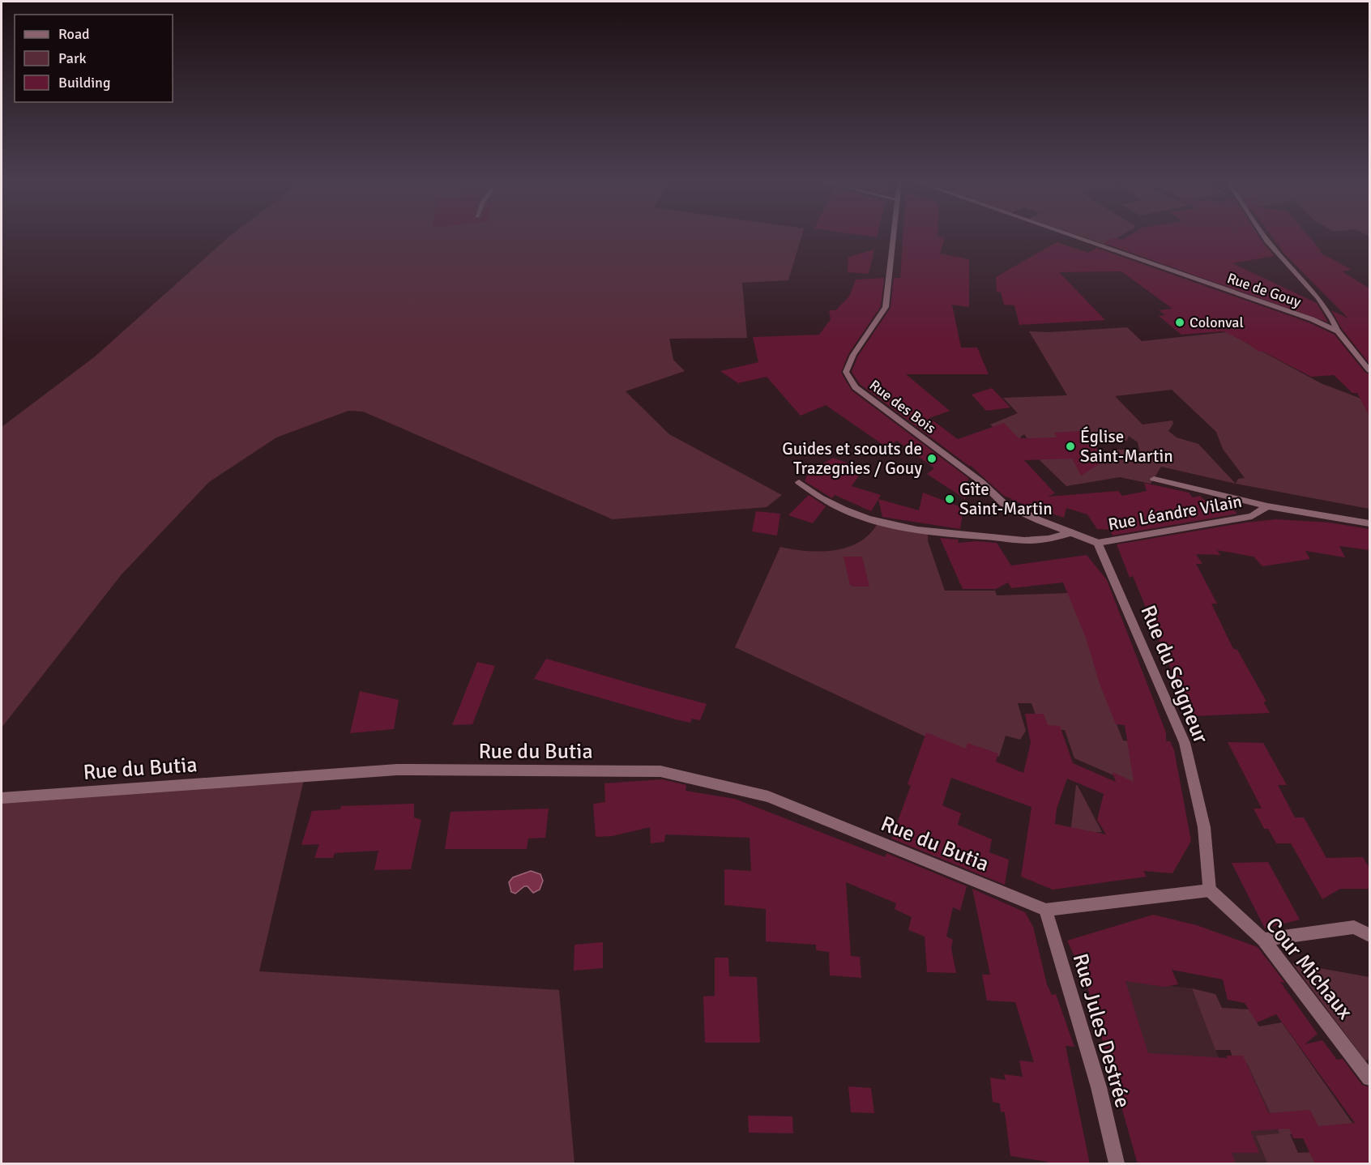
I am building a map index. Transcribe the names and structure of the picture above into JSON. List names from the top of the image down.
{
  "streets": {
    "street": [
      "Rue de Gouy",
      "Rue des Bois",
      "Rue Léandre Vilain",
      "Rue du Seigneur",
      "Rue du Butia",
      "Cour Michaux",
      "Rue Jules Destrée"
    ]
  },
  "crossings": [
    ["Rue des Bois", "Rue Léandre Vilain"],
    ["Rue des Bois", "Rue du Seigneur"],
    ["Rue Léandre Vilain", "Rue du Seigneur"],
    ["Rue du Seigneur", "Cour Michaux"],
    ["Rue du Butia", "Rue Jules Destrée"]
  ],
  "places": [
    "Colonval",
    "Église Saint-Martin",
    "Guides et scouts de Trazegnies / Gouy",
    "Gîte Saint-Martin"
  ],
  "legend": ["Road", "Park", "Building"]
}
